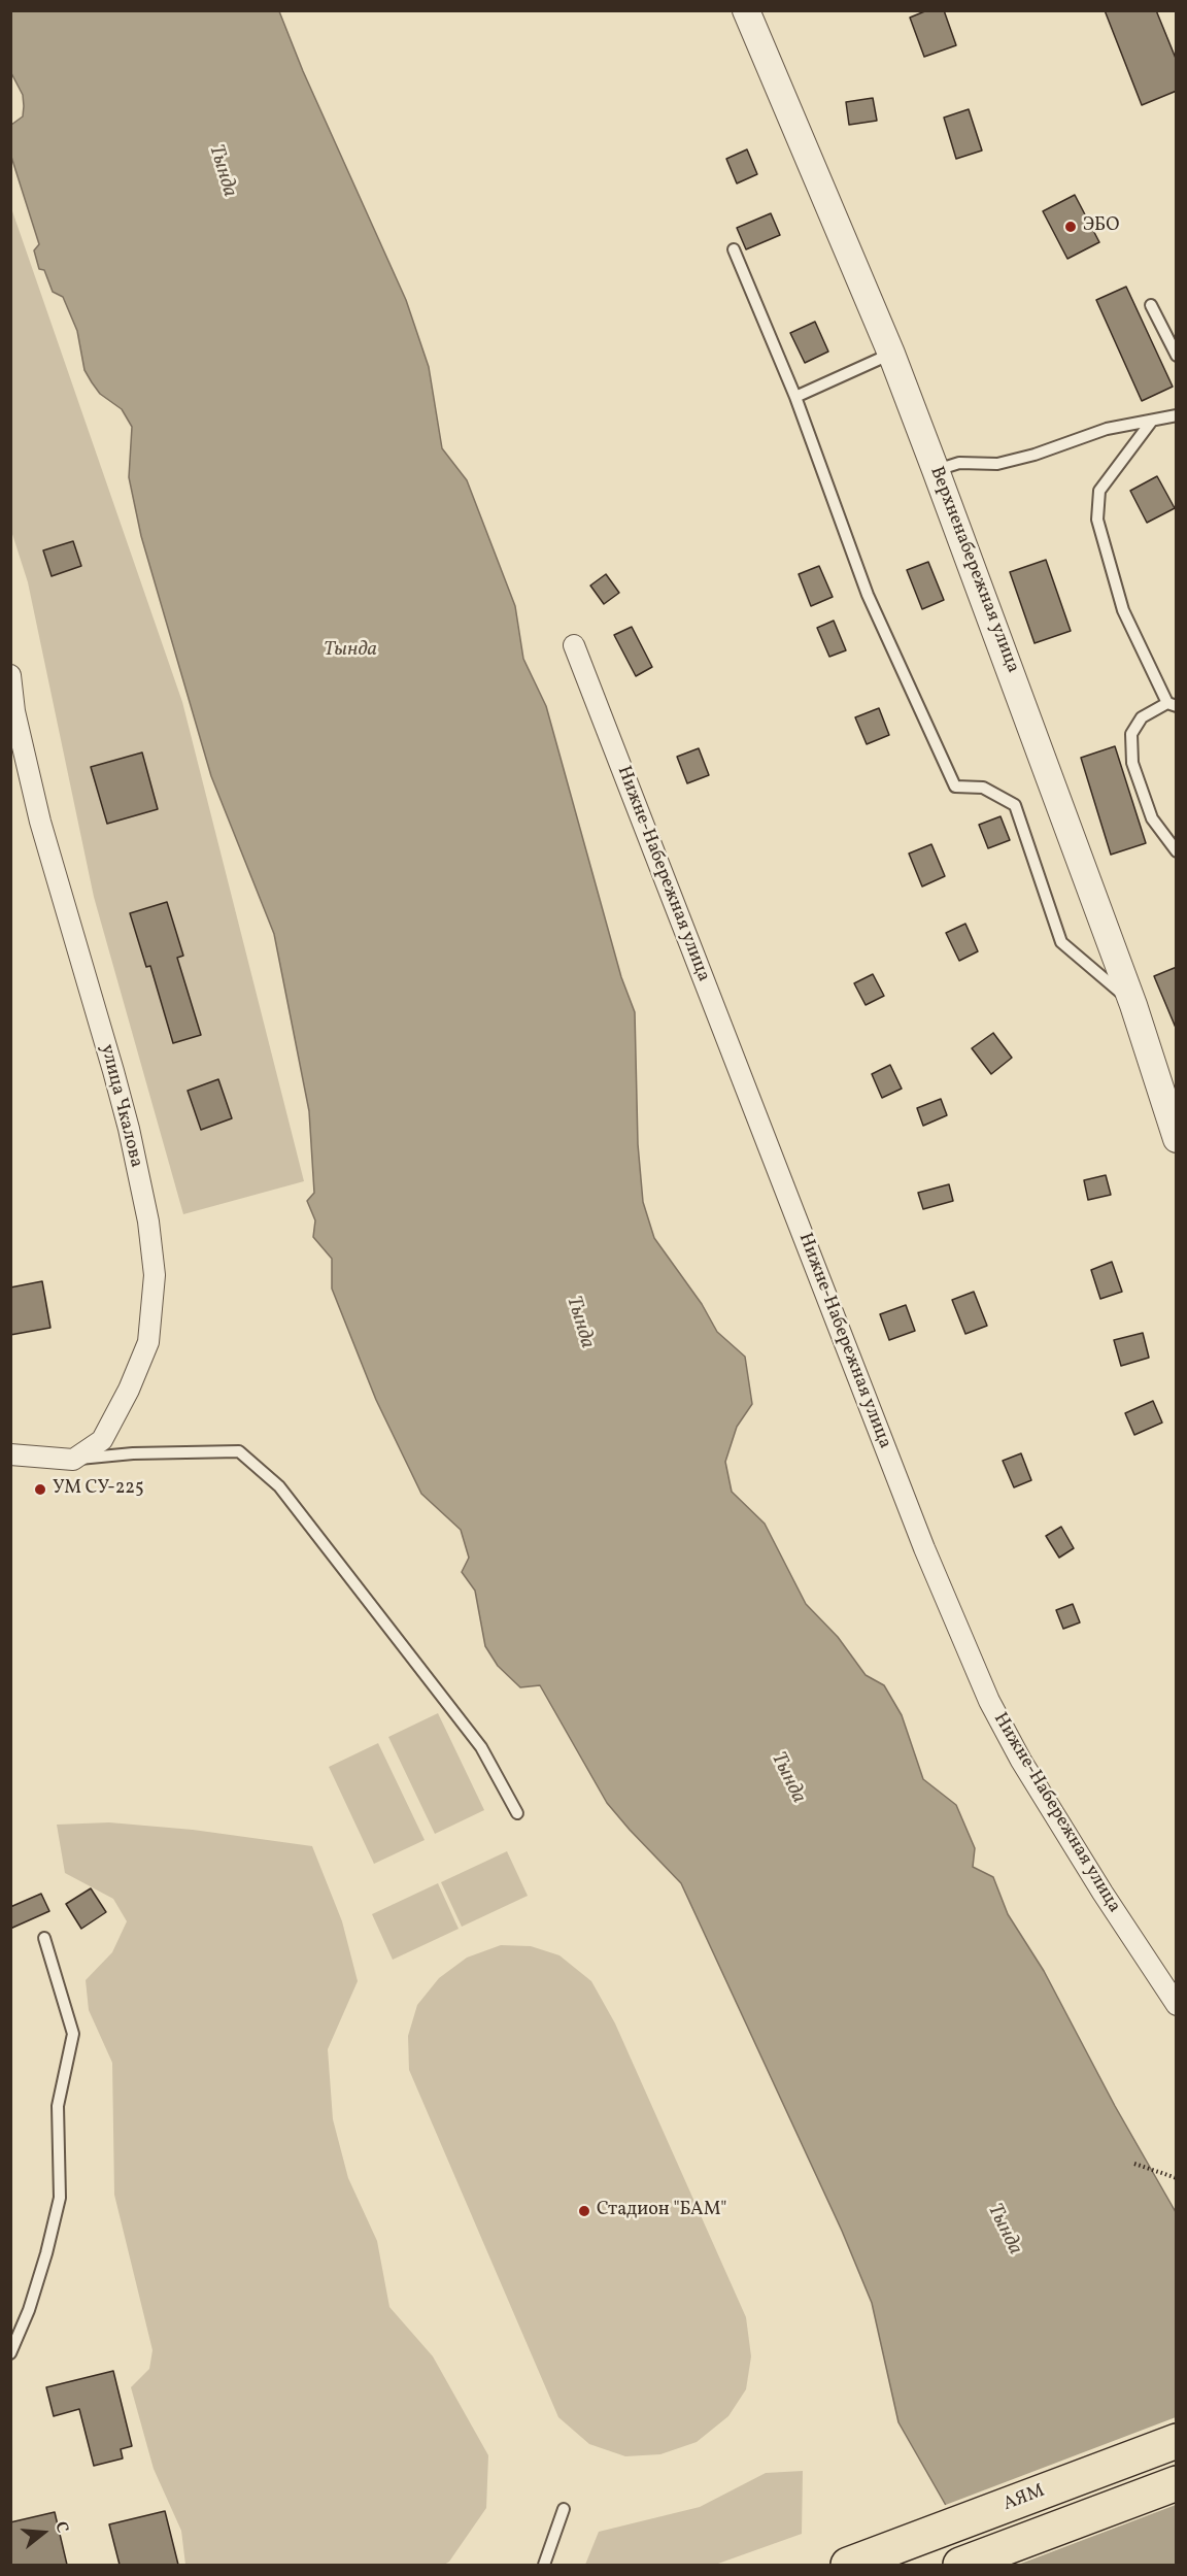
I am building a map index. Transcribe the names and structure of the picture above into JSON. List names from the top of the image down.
{
  "streets": {
    "highway": ["АЯМ"],
    "street": ["Верхненабережная улица", "Нижне-Набережная улица", "улица Чкалова"]
  },
  "water": ["Тында"],
  "places": ["ЭБО", "УМ СУ-225", "Стадион \"БАМ\""],
  "north": "right"
}
